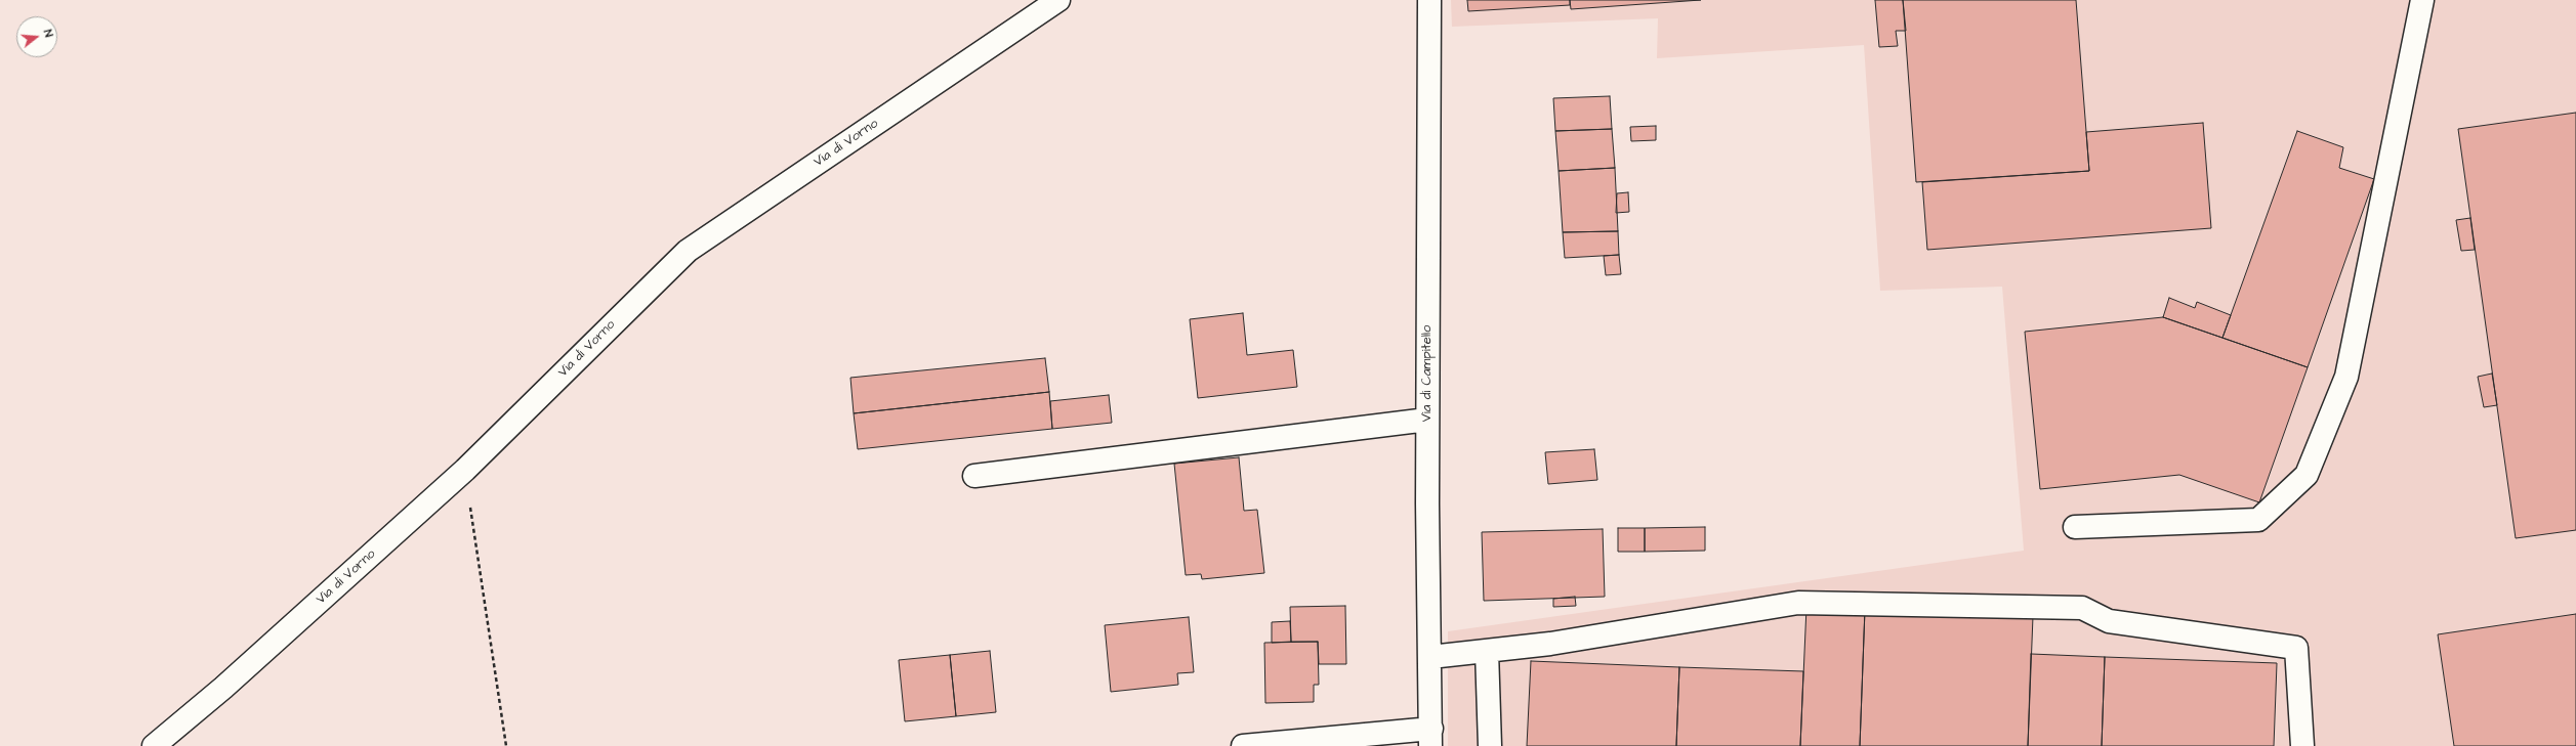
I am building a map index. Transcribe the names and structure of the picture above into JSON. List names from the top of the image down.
{
  "streets": {
    "street": ["Via di Vorno", "Via di Campitello"]
  },
  "north": "right"
}
